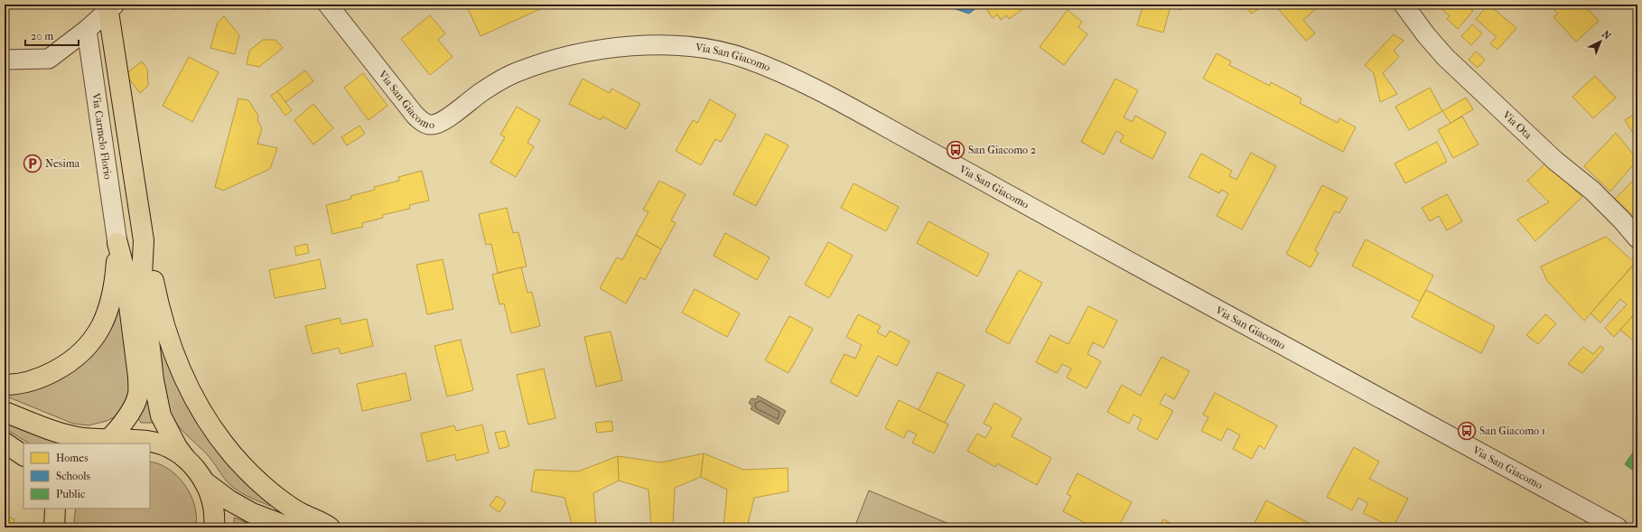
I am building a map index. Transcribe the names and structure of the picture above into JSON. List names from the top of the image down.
{
  "streets": {
    "street": ["Via San Giacomo", "Via Ota", "Via Carmelo Florio"]
  },
  "places": {
    "bus stop": ["San Giacomo 2", "San Giacomo 1"],
    "parking": ["Nesima"]
  },
  "legend": ["Homes", "Schools", "Public"],
  "scale_bar": "20 m",
  "north": "top right"
}
